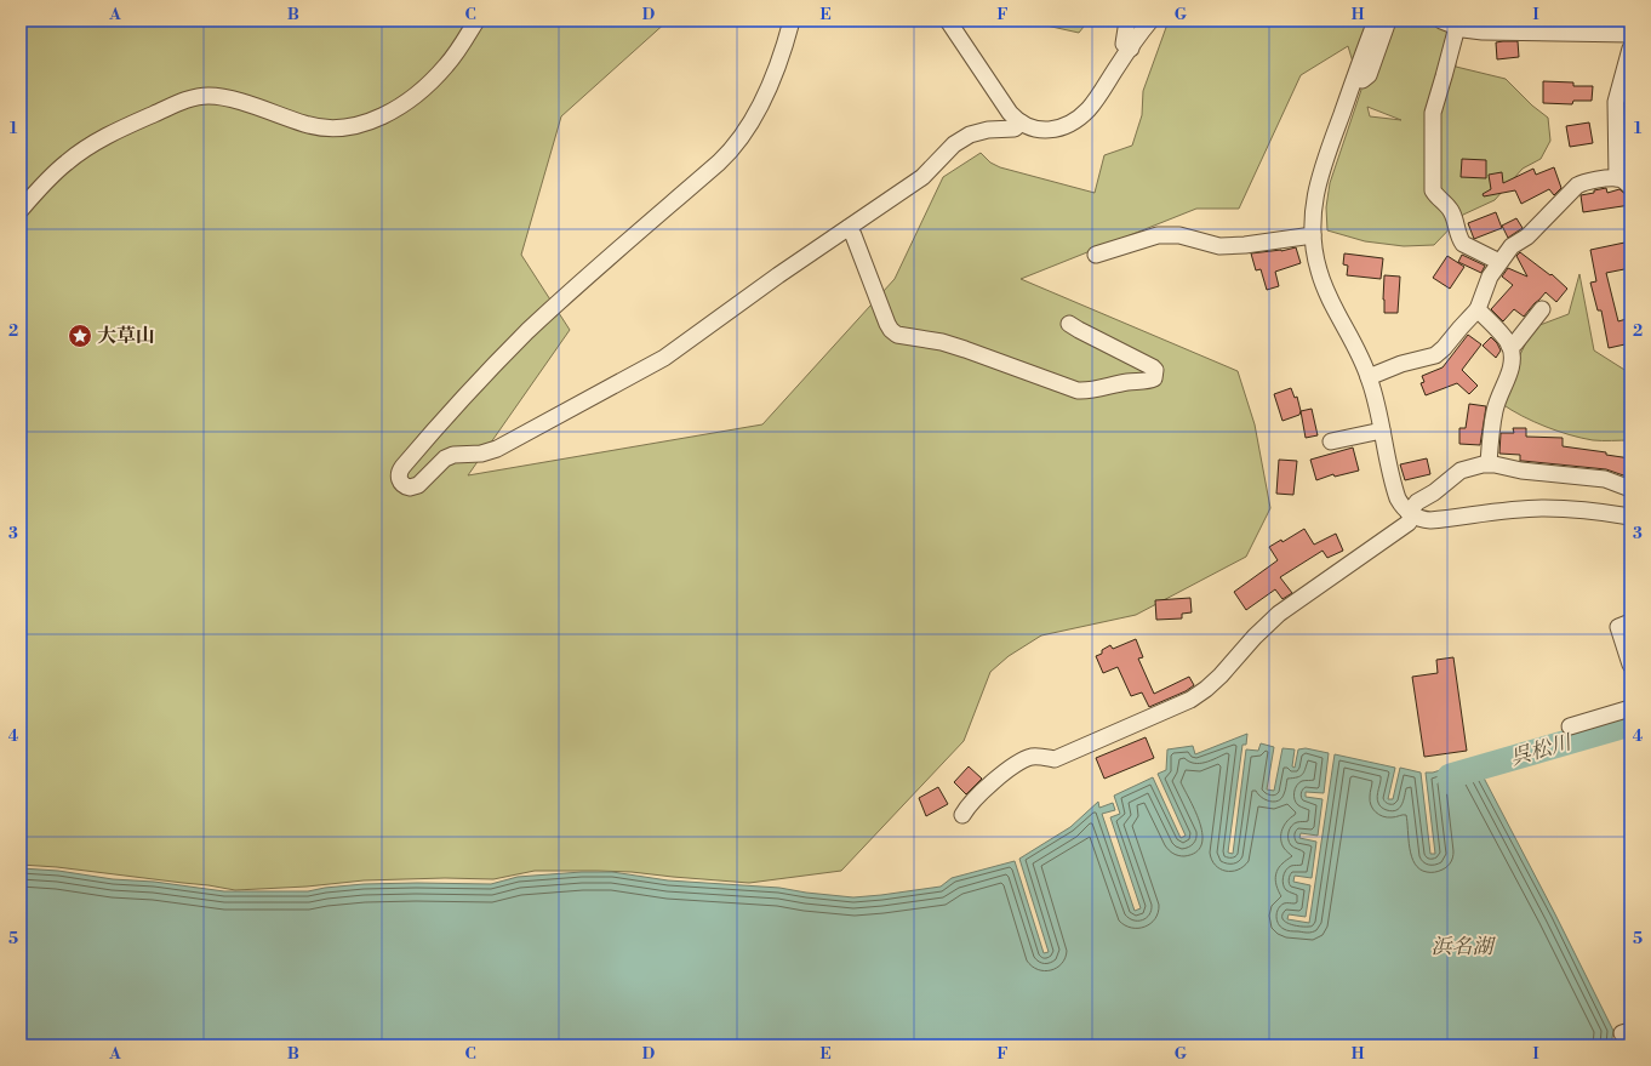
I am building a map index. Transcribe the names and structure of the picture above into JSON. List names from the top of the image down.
{
  "water": ["呉松川", "浜名湖"],
  "places": {
    "place": ["大草山"]
  },
  "grid": {
    "columns": [
      "A",
      "B",
      "C",
      "D",
      "E",
      "F",
      "G",
      "H",
      "I"
    ],
    "rows": [
      "1",
      "2",
      "3",
      "4",
      "5"
    ]
  }
}
